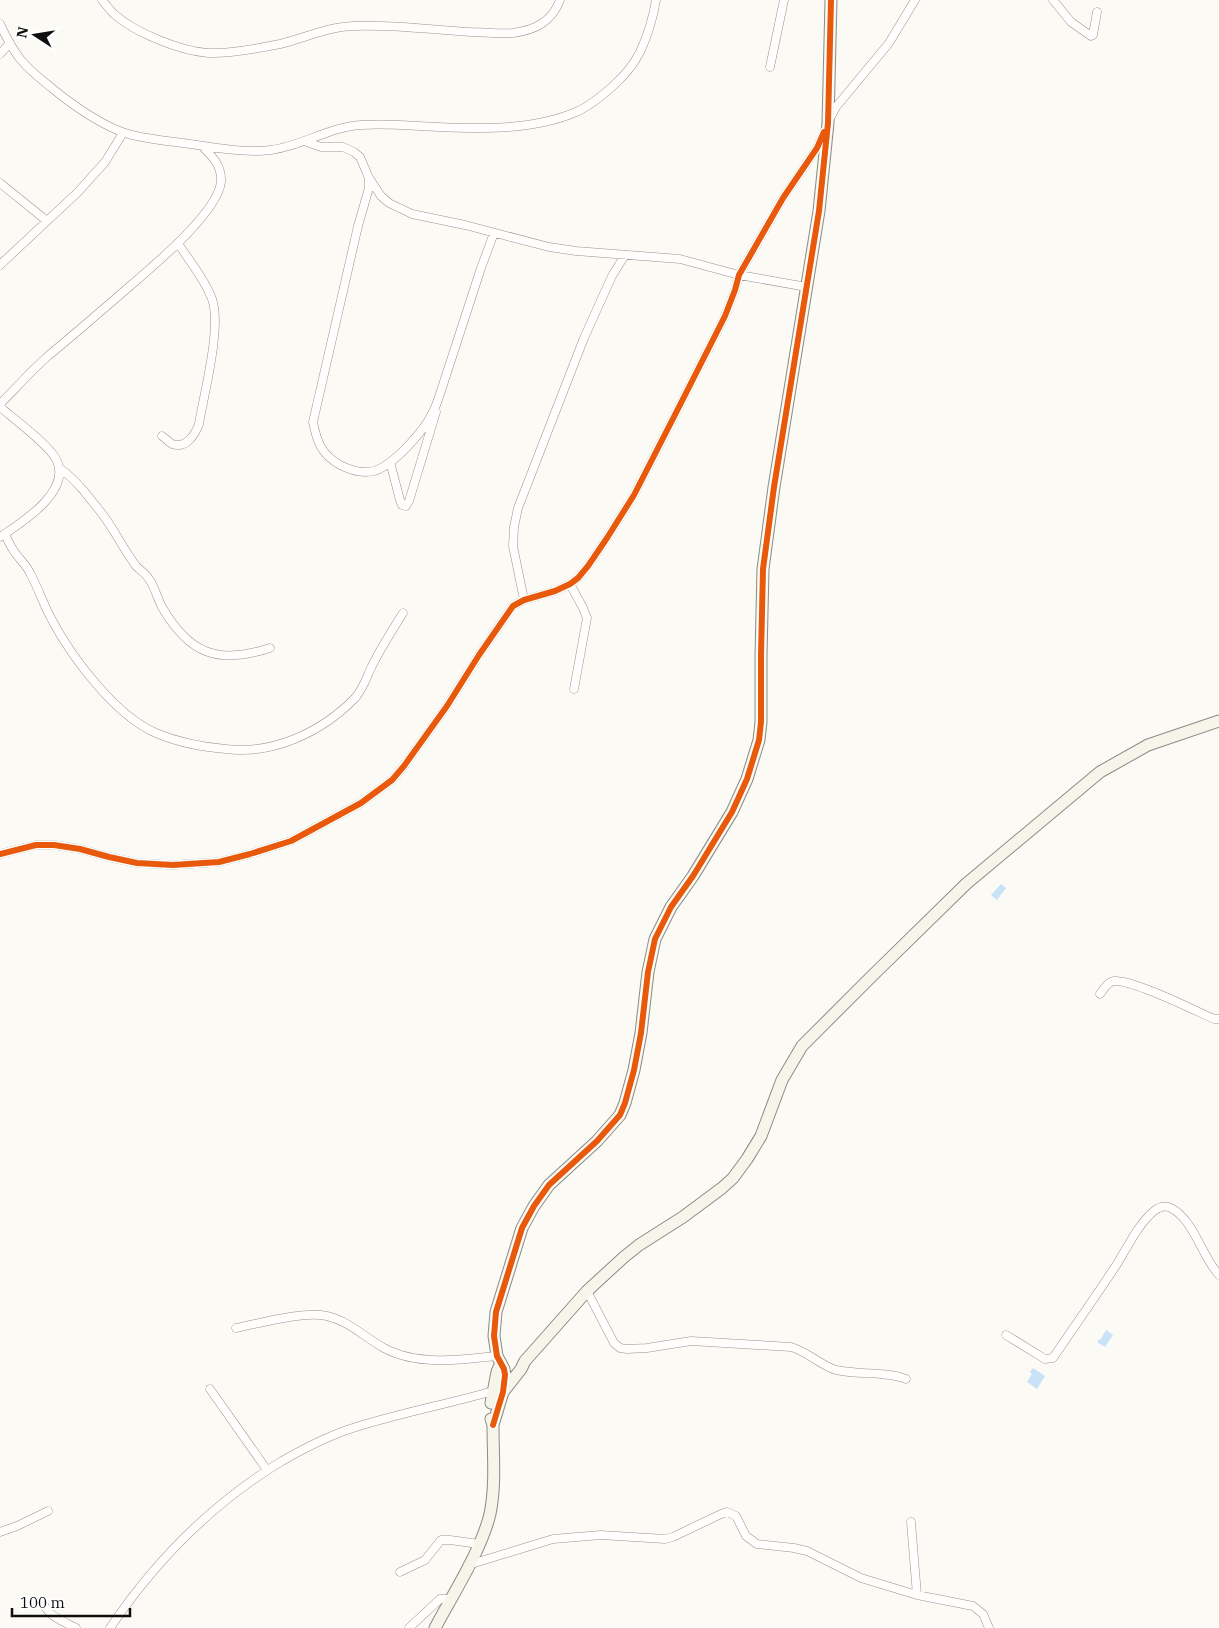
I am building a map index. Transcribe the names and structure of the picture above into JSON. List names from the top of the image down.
{
  "scale_bar": "100 m",
  "north": "left"
}
